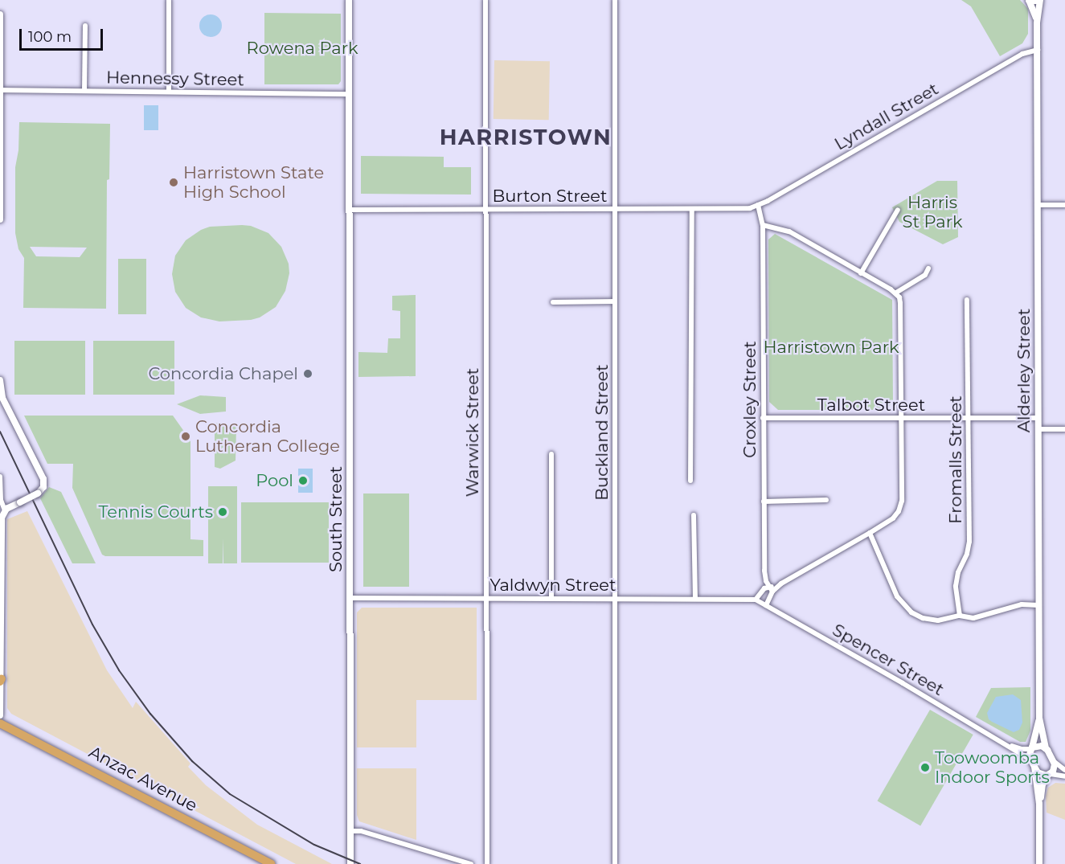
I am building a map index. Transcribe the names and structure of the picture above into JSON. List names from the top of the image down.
{
  "streets": {
    "highway": ["Anzac Avenue"],
    "street": [
      "Hennessy Street",
      "Lyndall Street",
      "Burton Street",
      "Alderley Street",
      "Croxley Street",
      "Talbot Street",
      "Warwick Street",
      "Buckland Street",
      "Fromalls Street",
      "South Street",
      "Yaldwyn Street",
      "Spencer Street"
    ]
  },
  "crossings": [
    ["Hennessy Street", "South Street"],
    ["Lyndall Street", "Burton Street"],
    ["Lyndall Street", "Alderley Street"],
    ["Lyndall Street", "Croxley Street"],
    ["Burton Street", "Warwick Street"],
    ["Burton Street", "Buckland Street"],
    ["Burton Street", "South Street"],
    ["Alderley Street", "Talbot Street"],
    ["Alderley Street", "Spencer Street"],
    ["Croxley Street", "Talbot Street"],
    ["Talbot Street", "Fromalls Street"],
    ["Warwick Street", "Yaldwyn Street"],
    ["Buckland Street", "Yaldwyn Street"],
    ["South Street", "Yaldwyn Street"],
    ["Yaldwyn Street", "Spencer Street"]
  ],
  "districts": ["HARRISTOWN"],
  "parks": ["Rowena Park", "Harris St Park", "Harristown Park"],
  "places": [
    "Harristown State High School",
    "Concordia Chapel",
    "Concordia Lutheran College",
    "Pool",
    "Tennis Courts",
    "Toowoomba Indoor Sports"
  ],
  "scale_bar": "100 m"
}
